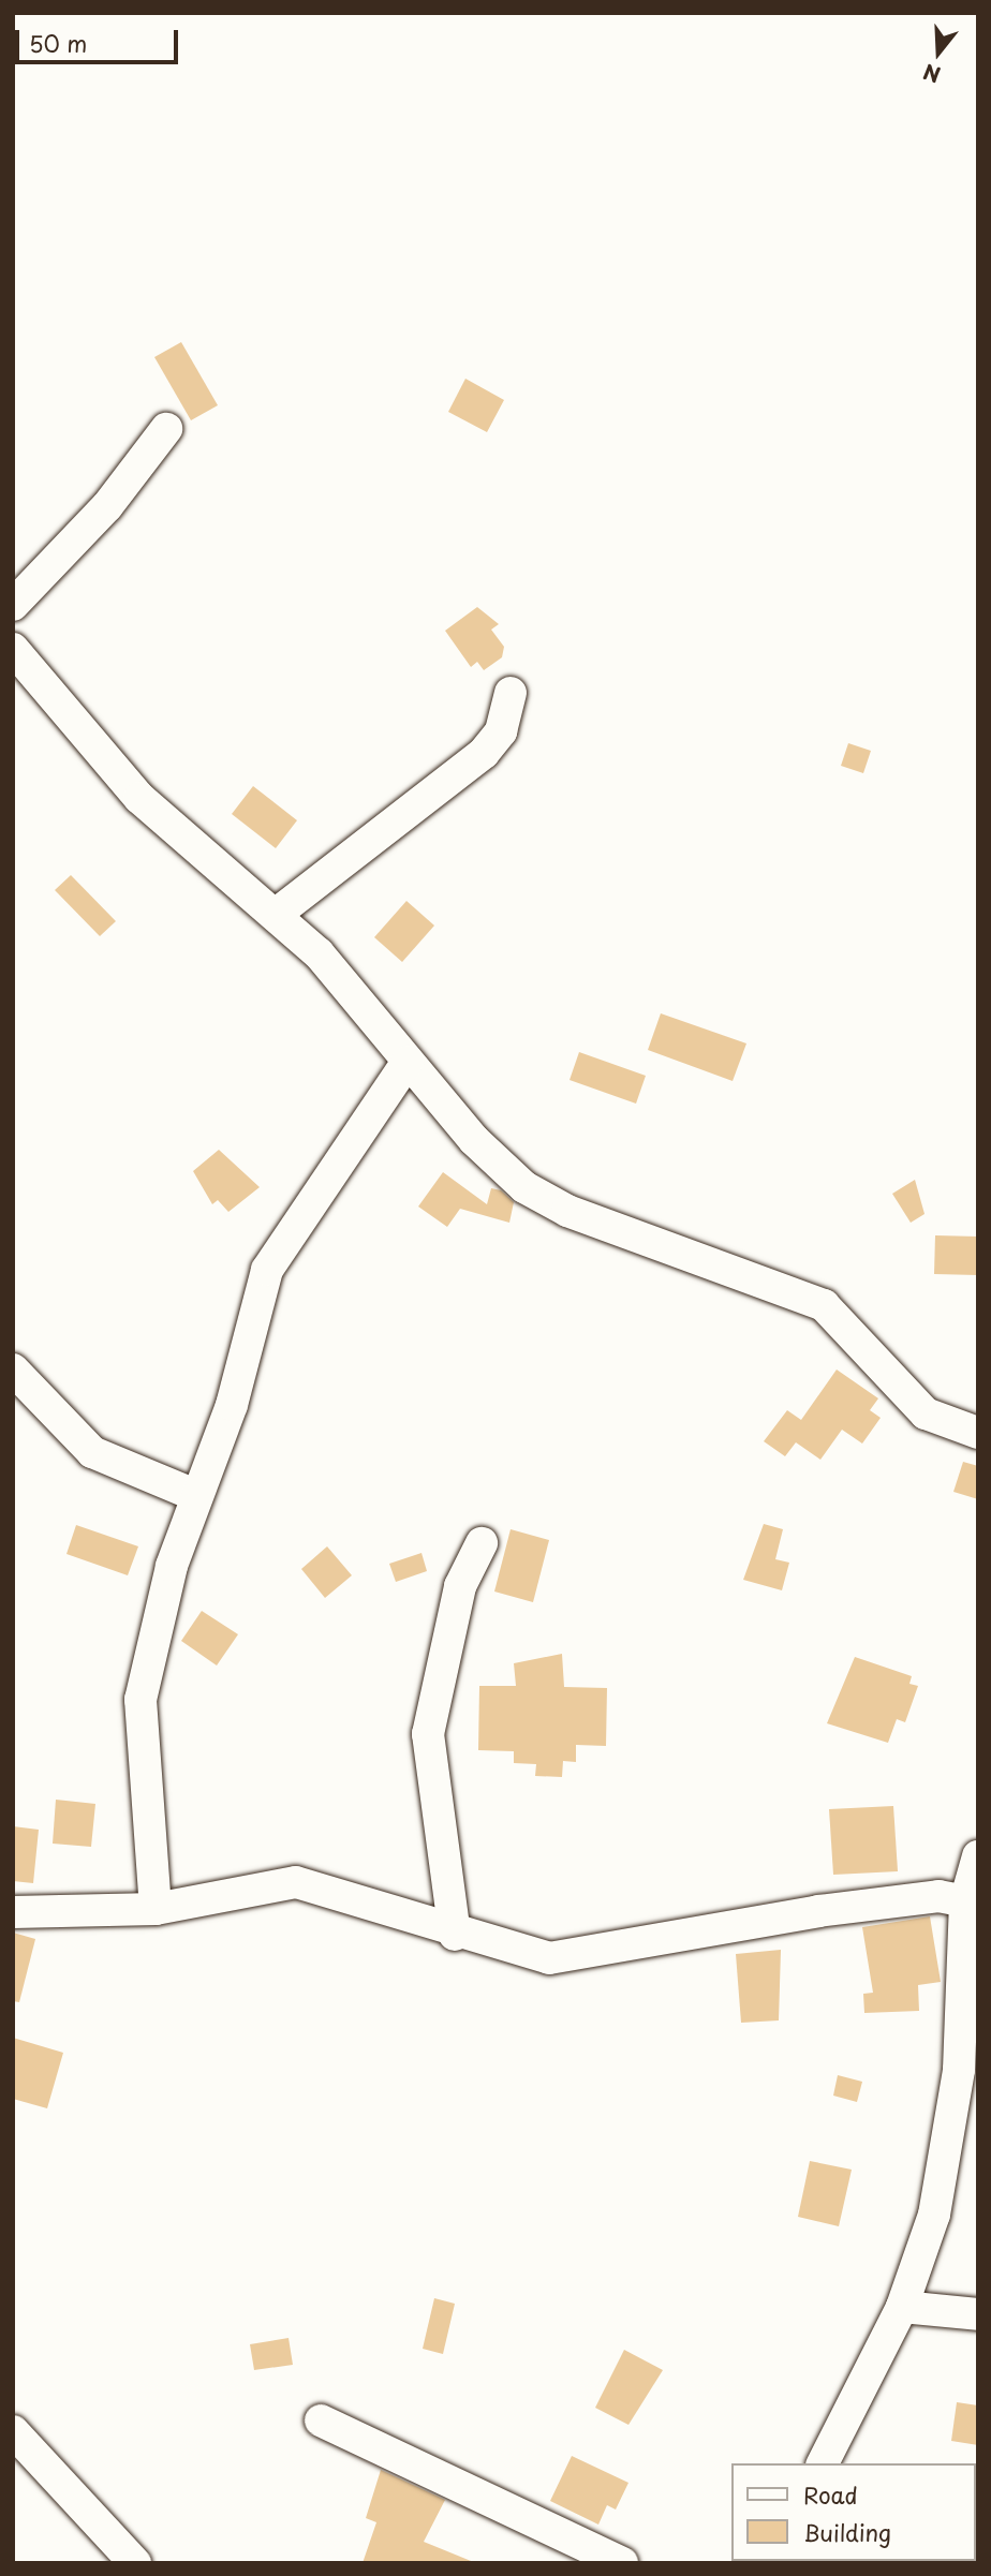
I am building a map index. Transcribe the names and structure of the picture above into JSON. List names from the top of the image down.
{
  "legend": ["Road", "Building"],
  "scale_bar": "50 m",
  "north": "bottom"
}
